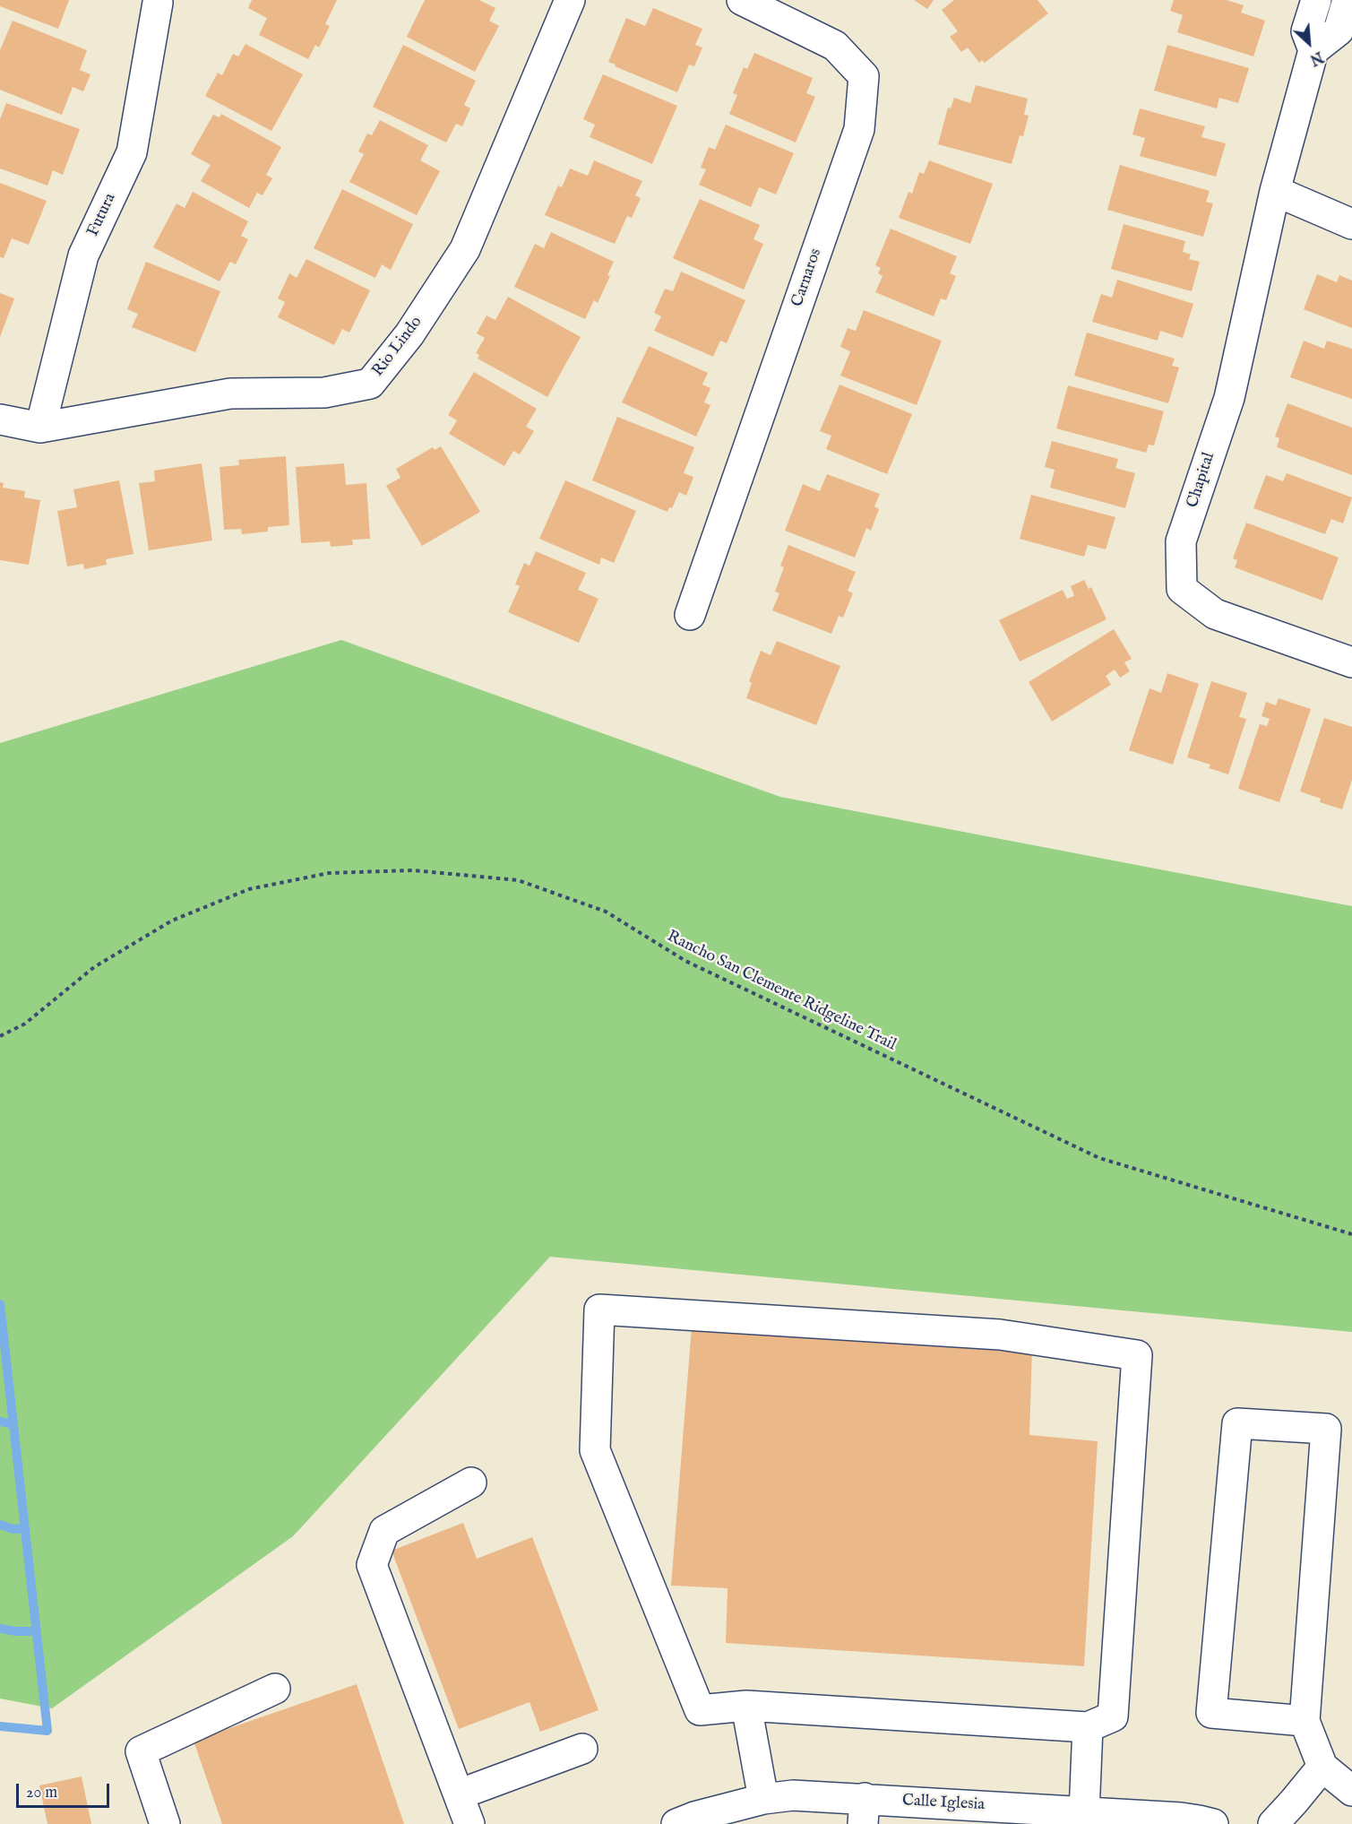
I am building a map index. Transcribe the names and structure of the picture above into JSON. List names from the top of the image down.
{
  "streets": {
    "street": [
      "Futura",
      "Carnaros",
      "Rio Lindo",
      "Chapital",
      "Calle Iglesia"
    ],
    "path": ["Rancho San Clemente Ridgeline Trail"]
  },
  "crossings": [
    ["Futura", "Rio Lindo"]
  ],
  "scale_bar": "20 m",
  "north": "bottom right"
}
